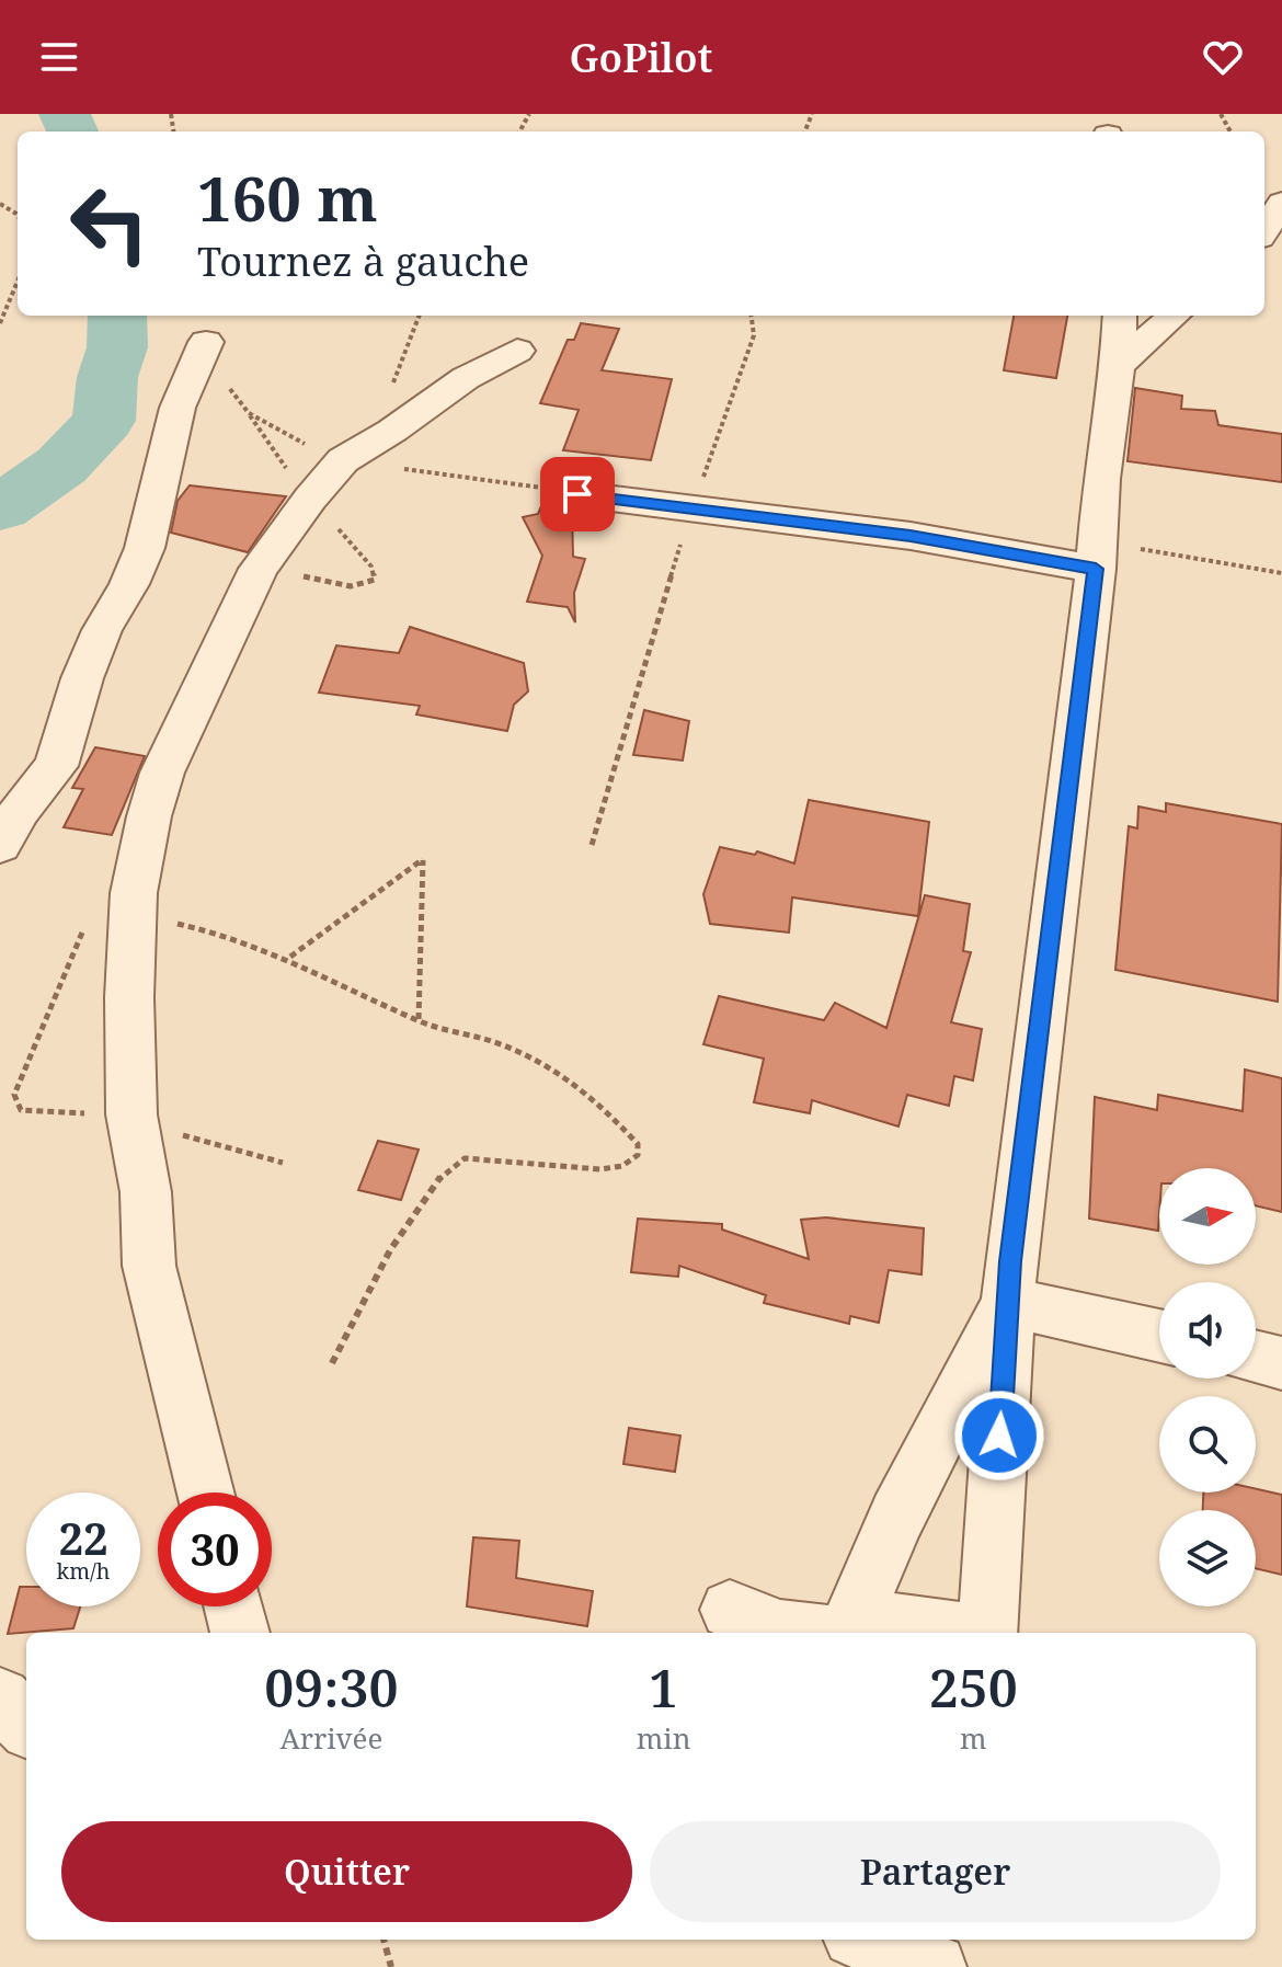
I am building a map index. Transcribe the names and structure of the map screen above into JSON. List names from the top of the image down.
{
  "north": "right",
  "page": {
    "header": "GoPilot",
    "turn": ["160 m", "Tournez à gauche"],
    "speed": "22 km/h",
    "limit": "30",
    "eta": [
      "09:30",
      "Arrivée",
      "1",
      "min",
      "250",
      "m"
    ],
    "buttons": ["Quitter", "Partager"]
  }
}
